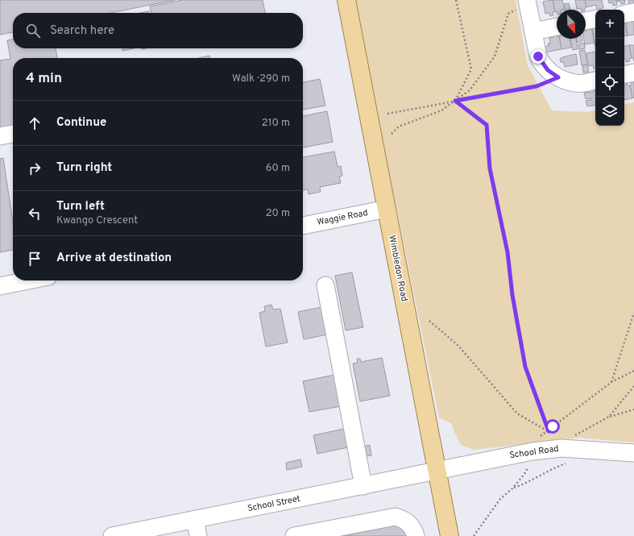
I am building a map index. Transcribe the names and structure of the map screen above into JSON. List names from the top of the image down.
{
  "streets": {
    "main road": ["Wimbledon Road"],
    "street": ["Waggie Road", "School Road", "School Street"]
  },
  "crossings": [
    ["Waggie Road", "Wimbledon Road"],
    ["Wimbledon Road", "School Road"],
    ["Wimbledon Road", "School Street"],
    ["School Road", "School Street"]
  ],
  "north": "bottom right",
  "page": {
    "map_buttons": ["+", "−"],
    "search": "Search here",
    "heading": ["4 min", "Walk · 290 m"],
    "list": [
      ["Continue", "210 m"],
      ["Turn right", "60 m"],
      ["Turn left", "Kwango Crescent", "20 m"],
      "Arrive at destination"
    ]
  }
}
